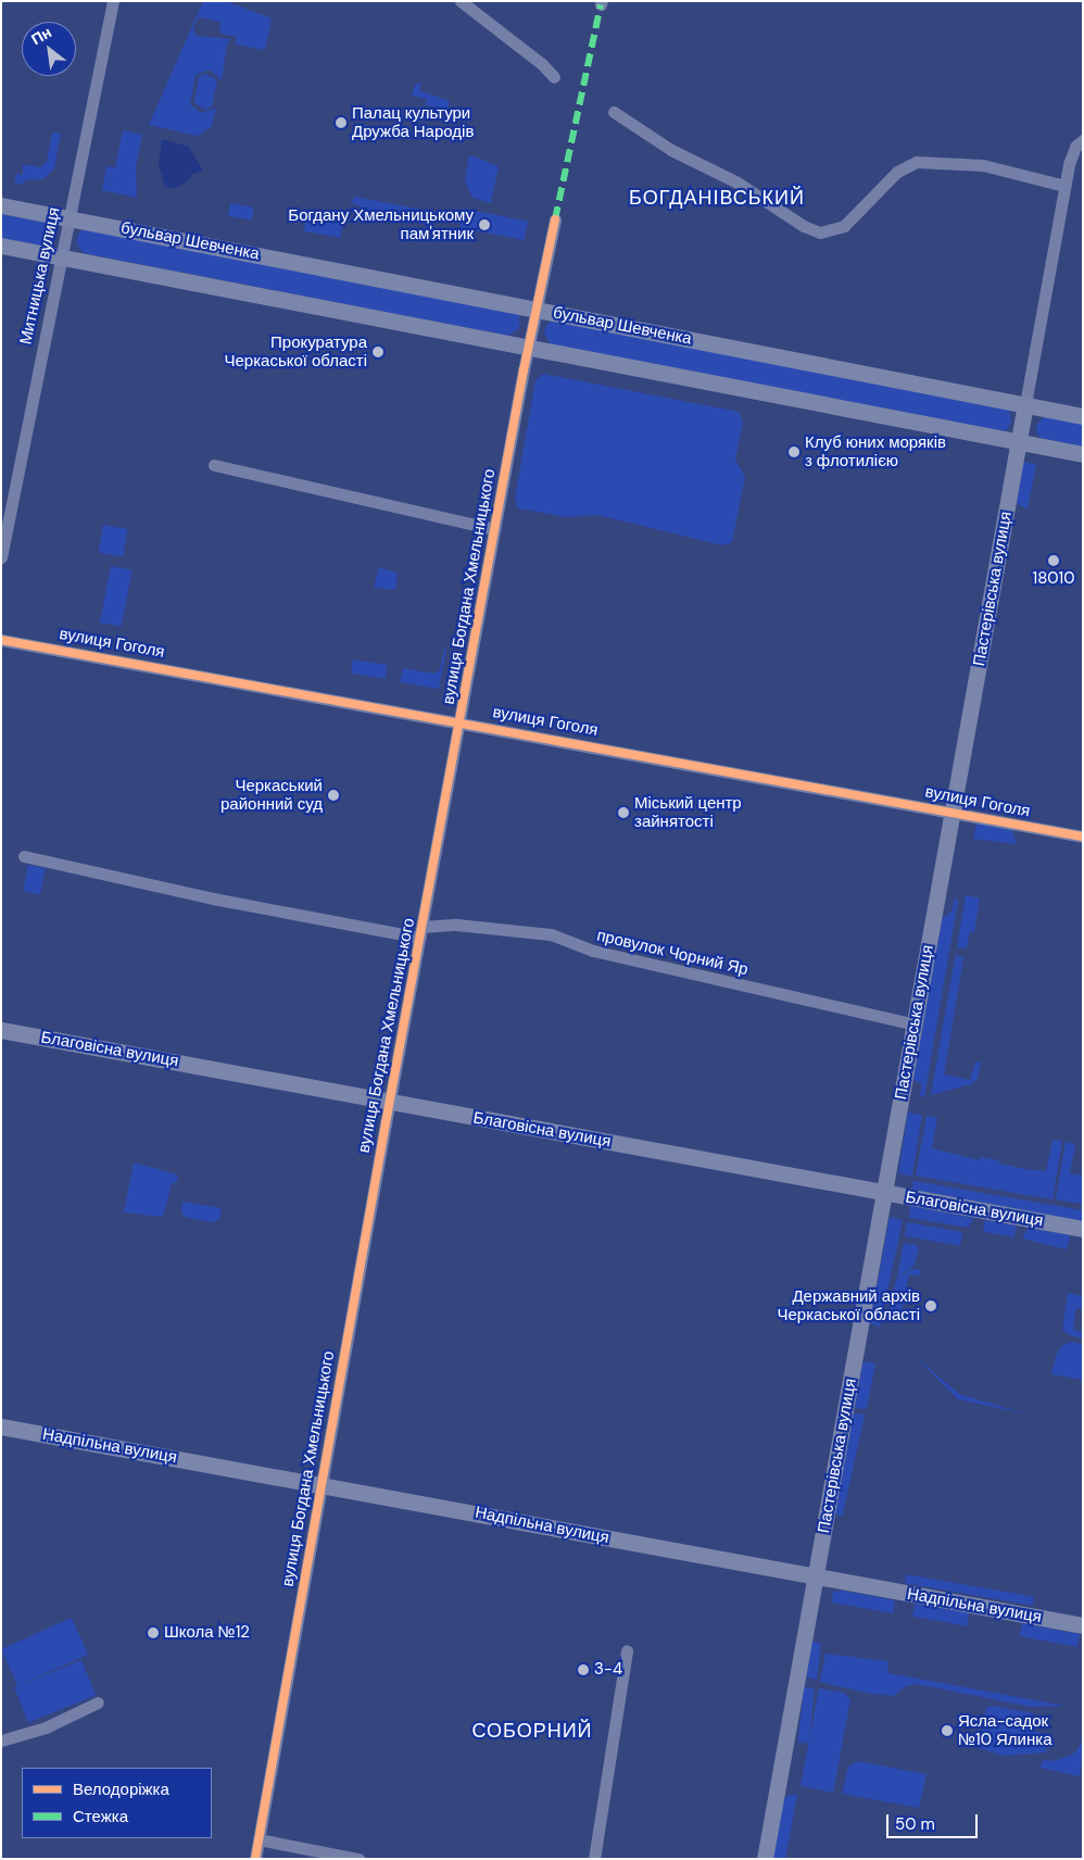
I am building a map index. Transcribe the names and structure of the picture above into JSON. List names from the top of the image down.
{
  "streets": {
    "main road": [
      "бульвар Шевченка",
      "Пастерівська вулиця",
      "Благовісна вулиця",
      "Надпільна вулиця"
    ],
    "street": [
      "Митницька вулиця",
      "вулиця Богдана Хмельницького",
      "вулиця Гоголя",
      "провулок Чорний Яр"
    ]
  },
  "crossings": [
    ["бульвар Шевченка", "Митницька вулиця"],
    ["бульвар Шевченка", "вулиця Богдана Хмельницького"],
    ["бульвар Шевченка", "Пастерівська вулиця"],
    ["вулиця Богдана Хмельницького", "вулиця Гоголя"],
    ["вулиця Богдана Хмельницького", "провулок Чорний Яр"],
    ["вулиця Богдана Хмельницького", "Благовісна вулиця"],
    ["вулиця Богдана Хмельницького", "Надпільна вулиця"],
    ["Пастерівська вулиця", "вулиця Гоголя"],
    ["Пастерівська вулиця", "провулок Чорний Яр"],
    ["Пастерівська вулиця", "Благовісна вулиця"],
    ["Пастерівська вулиця", "Надпільна вулиця"]
  ],
  "districts": ["БОГДАНІВСЬКИЙ", "СОБОРНИЙ"],
  "places": [
    "Палац культури Дружба Народів",
    "Богдану Хмельницькому пам'ятник",
    "Прокуратура Черкаської області",
    "Клуб юних моряків з флотилією",
    "18010",
    "Черкаський районний суд",
    "Міський центр зайнятості",
    "Державний архів Черкаської області",
    "Школа №12",
    "3-4",
    "Ясла-садок №10 Ялинка"
  ],
  "legend": ["Велодоріжка", "Стежка"],
  "scale_bar": "50 m",
  "north": "top left"
}
